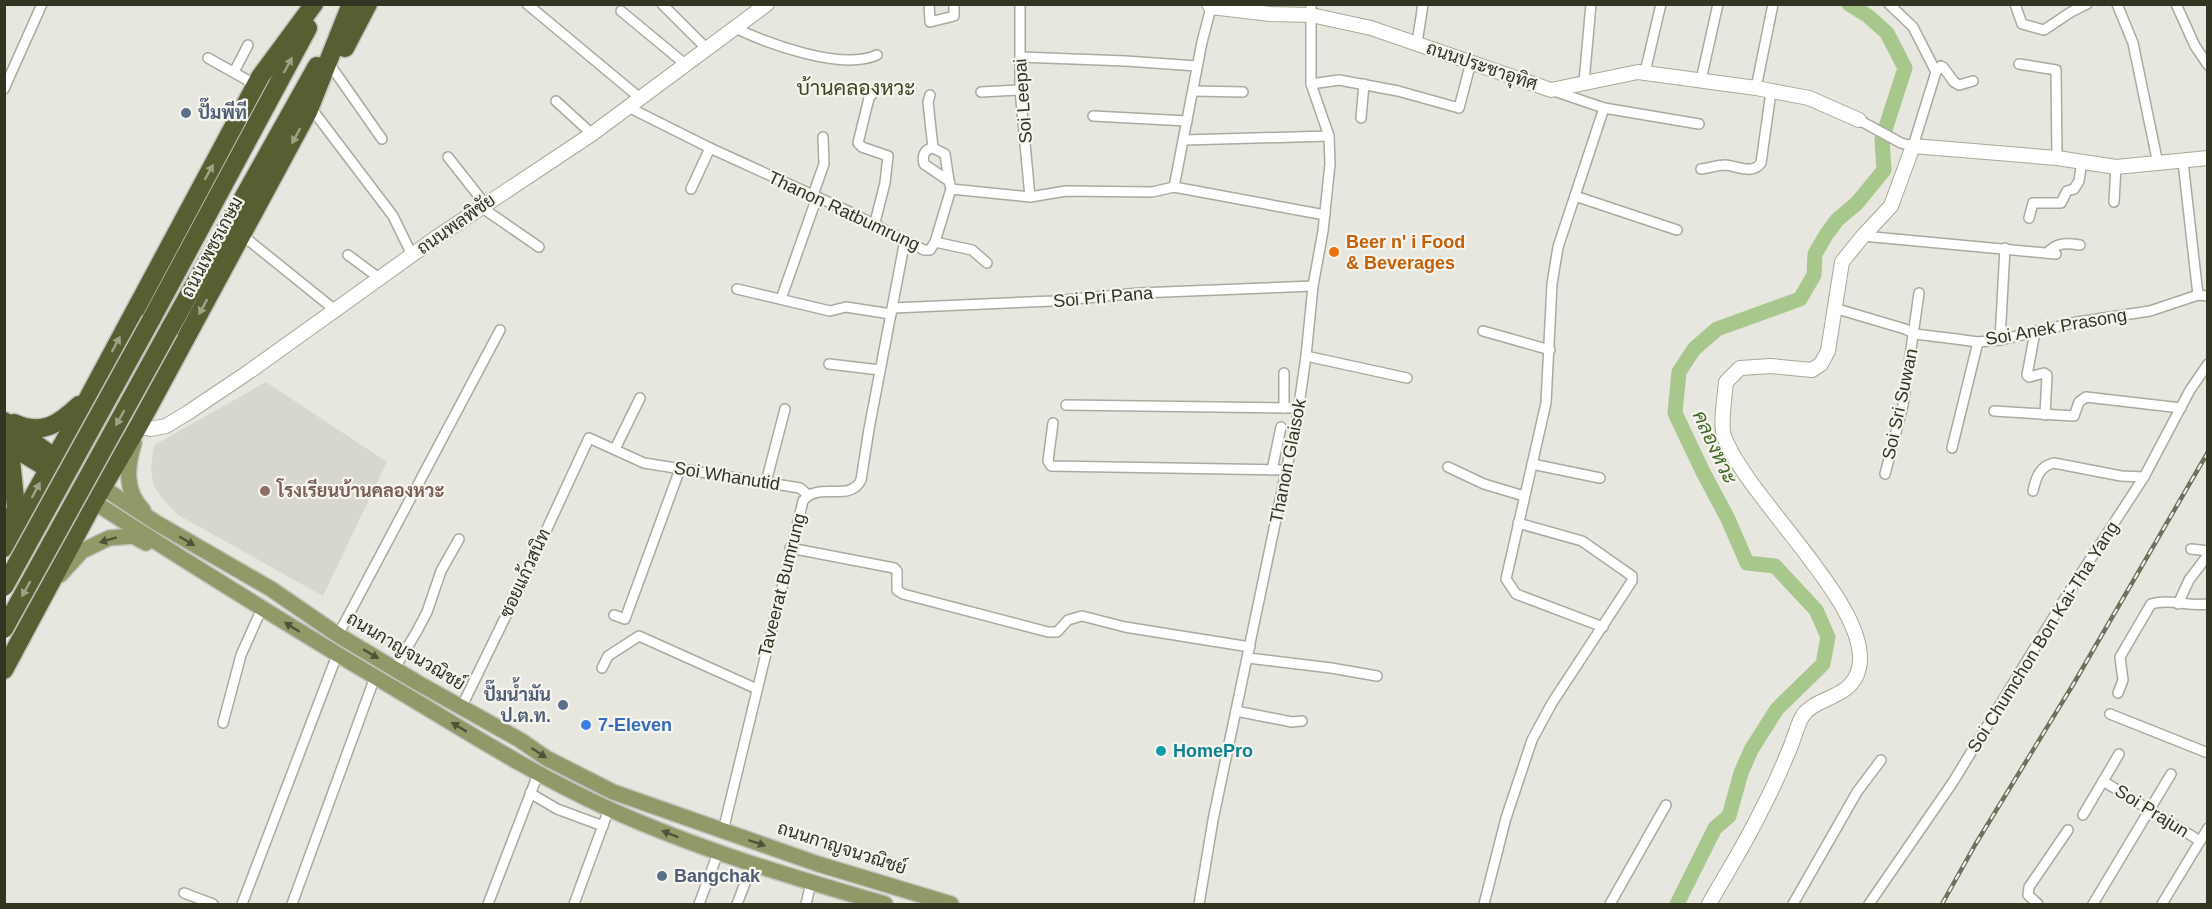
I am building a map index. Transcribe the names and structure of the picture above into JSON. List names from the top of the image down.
{
  "streets": {
    "highway": ["ถนนเพชรเกษม", "ถนนกาญจนวณิชย์"],
    "street": [
      "ถนนประชาอุทิศ",
      "Soi Leepai",
      "Thanon Ratbumrung",
      "ถนนพลพิชัย",
      "Soi Pri Pana",
      "Soi Anek Prasong",
      "Soi Sri Suwan",
      "Thanon Glaisok",
      "Soi Whanutid",
      "ซอยแก้วสนิท",
      "Taveerat Bumrung",
      "Soi Chumchon Bon Kai-Tha Yang",
      "Soi Prajun"
    ]
  },
  "crossings": [
    ["ถนนประชาอุทิศ", "Thanon Glaisok"],
    ["Thanon Ratbumrung", "ถนนพลพิชัย"],
    ["Thanon Ratbumrung", "Taveerat Bumrung"],
    ["ถนนพลพิชัย", "ถนนเพชรเกษม"],
    ["ถนนเพชรเกษม", "ถนนกาญจนวณิชย์"],
    ["Soi Pri Pana", "Thanon Glaisok"],
    ["Soi Pri Pana", "Taveerat Bumrung"],
    ["Soi Anek Prasong", "Soi Sri Suwan"],
    ["Soi Whanutid", "ซอยแก้วสนิท"],
    ["Soi Whanutid", "Taveerat Bumrung"],
    ["ซอยแก้วสนิท", "ถนนกาญจนวณิชย์"],
    ["Taveerat Bumrung", "ถนนกาญจนวณิชย์"]
  ],
  "districts": ["บ้านคลองหวะ"],
  "water": ["คลองหวะ"],
  "places": [
    "ปั๊มพีที",
    "Beer n' i Food & Beverages",
    "โรงเรียนบ้านคลองหวะ",
    "ปั๊มน้ำมัน ป.ต.ท.",
    "7-Eleven",
    "HomePro",
    "Bangchak"
  ]
}
